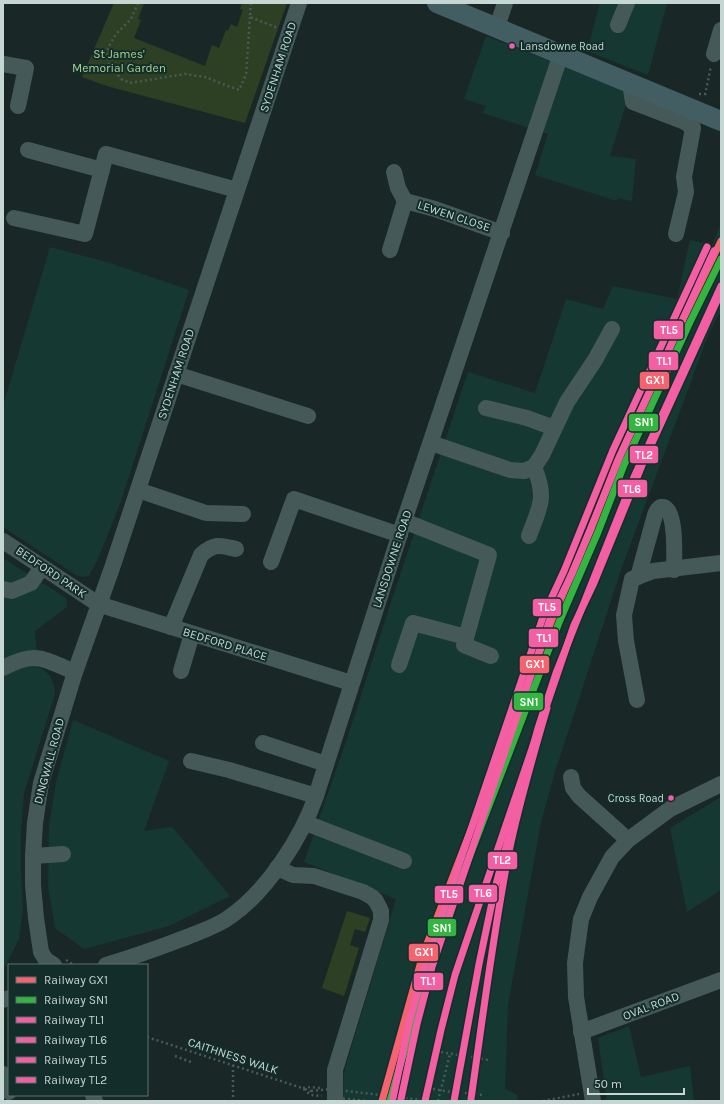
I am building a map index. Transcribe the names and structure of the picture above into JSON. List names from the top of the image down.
{
  "streets": {
    "street": [
      "SYDENHAM ROAD",
      "LEWEN CLOSE",
      "LANSDOWNE ROAD",
      "BEDFORD PARK",
      "BEDFORD PLACE",
      "DINGWALL ROAD",
      "OVAL ROAD"
    ],
    "path": ["CAITHNESS WALK"]
  },
  "crossings": [
    ["SYDENHAM ROAD", "BEDFORD PARK"],
    ["SYDENHAM ROAD", "BEDFORD PLACE"],
    ["SYDENHAM ROAD", "DINGWALL ROAD"],
    ["LEWEN CLOSE", "LANSDOWNE ROAD"],
    ["LANSDOWNE ROAD", "BEDFORD PLACE"],
    ["BEDFORD PARK", "BEDFORD PLACE"]
  ],
  "parks": ["St James' Memorial Garden"],
  "places": ["Lansdowne Road", "Cross Road"],
  "lines": [
    "rail line GX1",
    "rail line TL5",
    "rail line TL1",
    "rail line SN1",
    "rail line TL2",
    "rail line TL6"
  ],
  "legend": [
    "Railway GX1",
    "Railway SN1",
    "Railway TL1",
    "Railway TL6",
    "Railway TL5",
    "Railway TL2"
  ],
  "scale_bar": "50 m"
}
